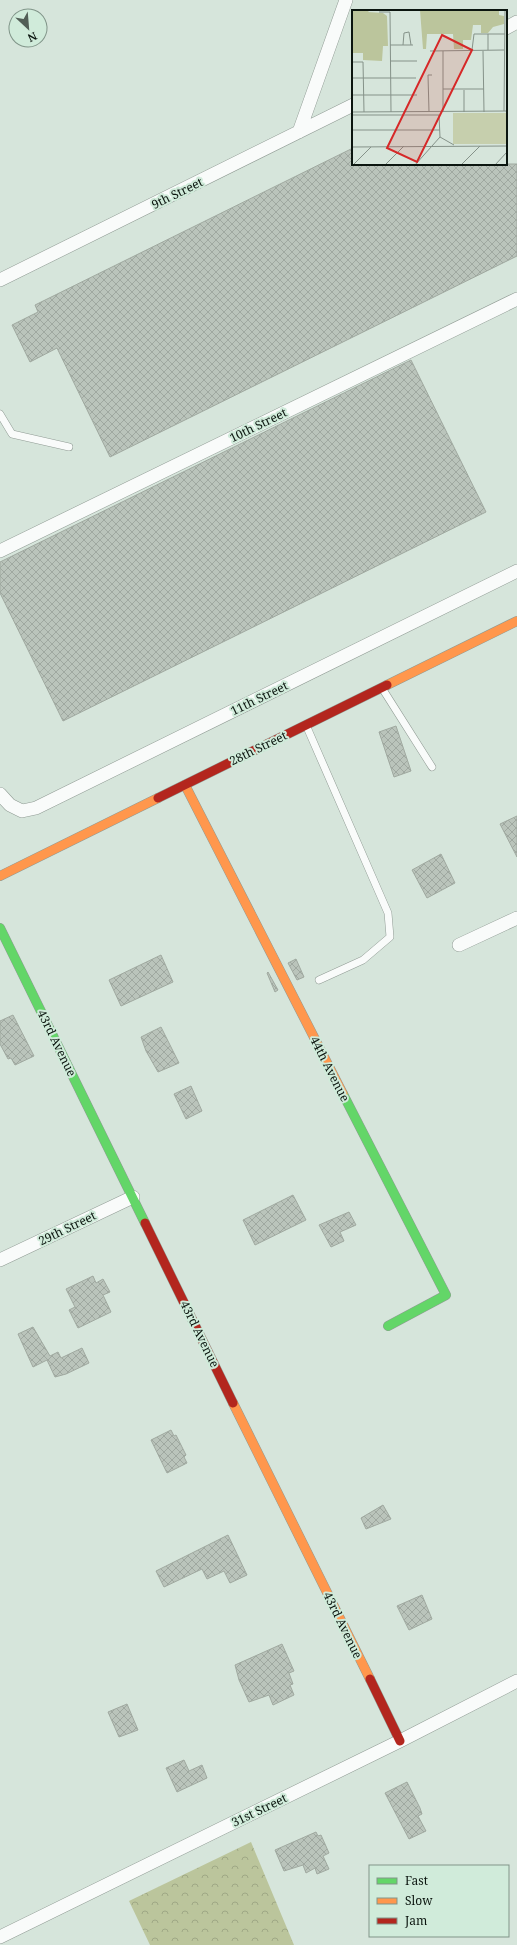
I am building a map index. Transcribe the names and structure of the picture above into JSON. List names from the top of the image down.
{
  "streets": {
    "street": [
      "9th Street",
      "10th Street",
      "11th Street",
      "28th Street",
      "43rd Avenue",
      "44th Avenue",
      "29th Street",
      "31st Street"
    ]
  },
  "crossings": [
    ["28th Street", "44th Avenue"],
    ["43rd Avenue", "29th Street"],
    ["43rd Avenue", "31st Street"]
  ],
  "legend": ["Fast", "Slow", "Jam"],
  "north": "bottom right"
}
